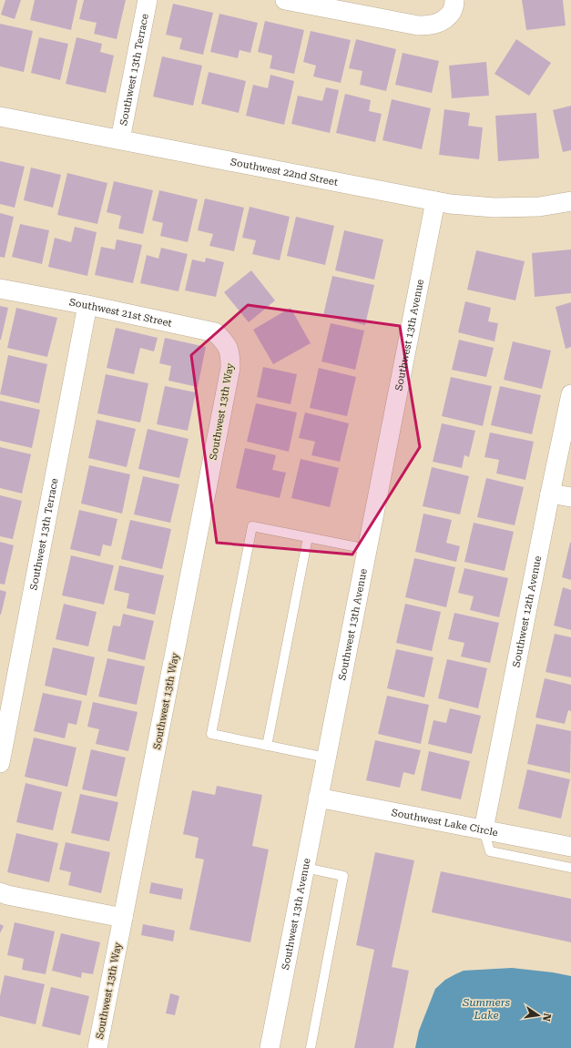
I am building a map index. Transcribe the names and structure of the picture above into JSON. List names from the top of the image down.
{
  "streets": {
    "street": [
      "Southwest 13th Terrace",
      "Southwest 22nd Street",
      "Southwest 21st Street",
      "Southwest 13th Avenue",
      "Southwest 13th Way",
      "Southwest 12th Avenue",
      "Southwest Lake Circle"
    ]
  },
  "crossings": [
    ["Southwest 13th Terrace", "Southwest 22nd Street"],
    ["Southwest 13th Terrace", "Southwest 21st Street"],
    ["Southwest 22nd Street", "Southwest 13th Avenue"],
    ["Southwest 21st Street", "Southwest 13th Way"],
    ["Southwest 13th Avenue", "Southwest Lake Circle"],
    ["Southwest 12th Avenue", "Southwest Lake Circle"]
  ],
  "water": ["Summers Lake"],
  "north": "right"
}
